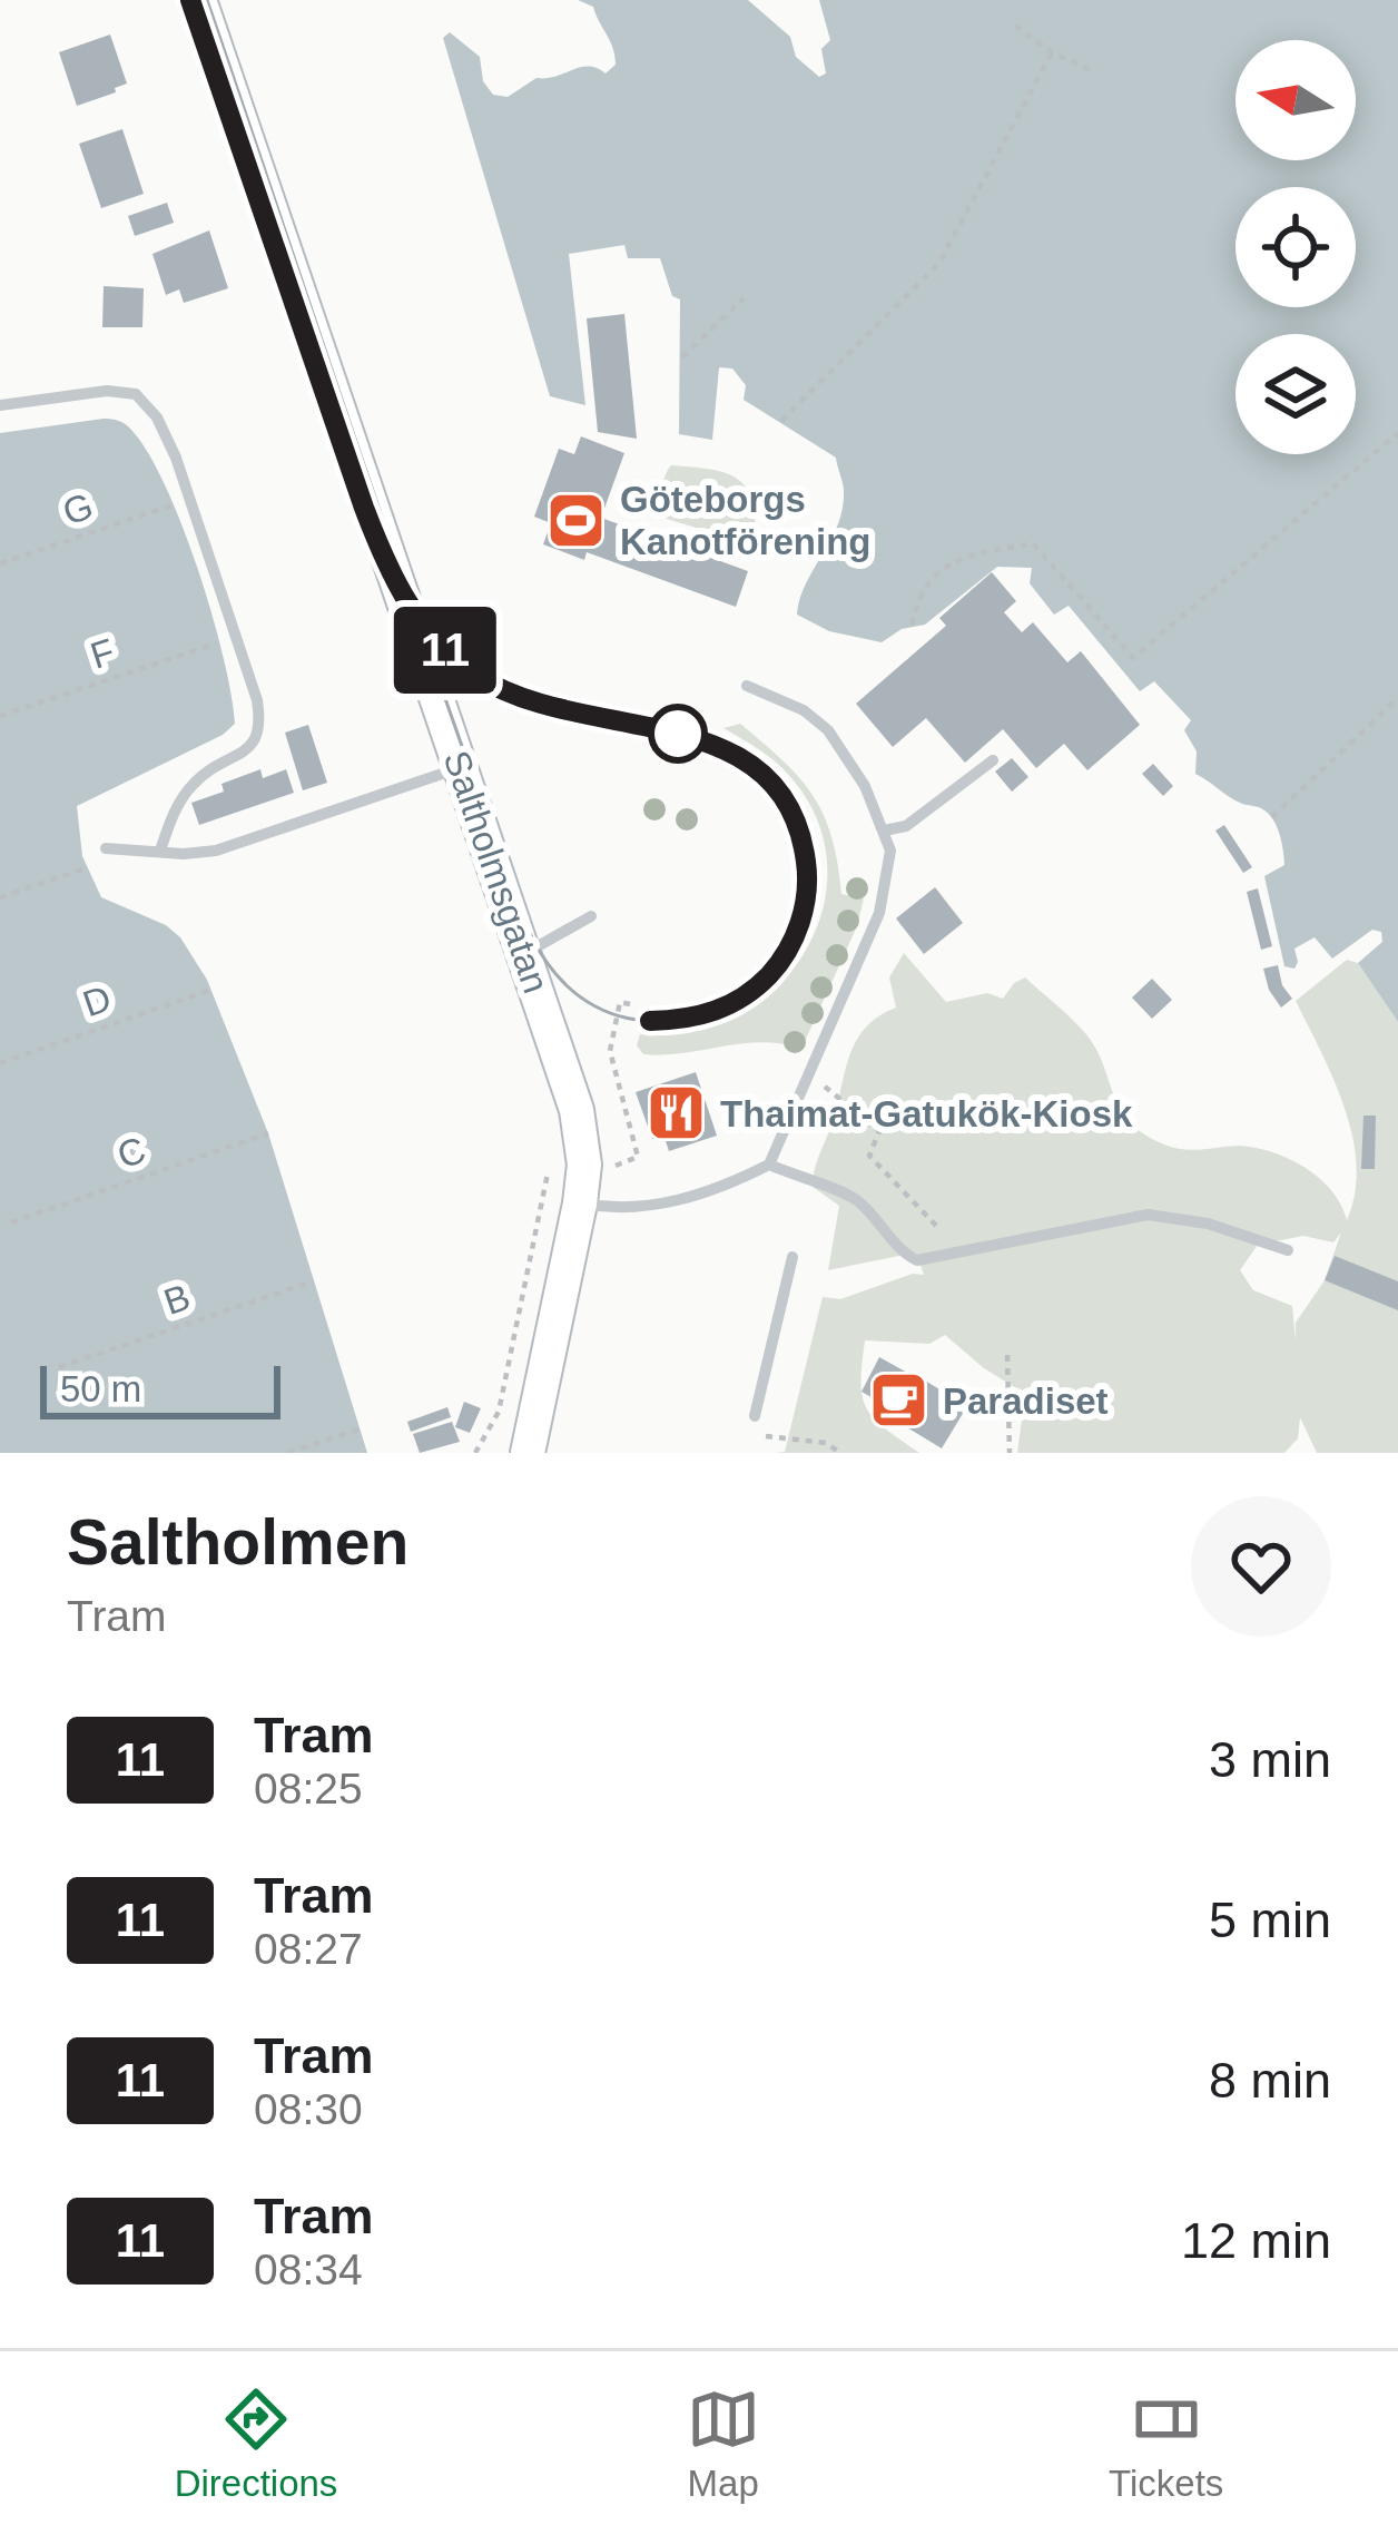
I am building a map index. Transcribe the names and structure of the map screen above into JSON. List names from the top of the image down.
{
  "streets": {
    "street": ["Saltholmsgatan"],
    "path": [
      "G",
      "F",
      "D",
      "C",
      "B"
    ]
  },
  "places": {
    "sports": ["Göteborgs Kanotförening"],
    "restaurant": ["Thaimat-Gatukök-Kiosk"],
    "cafe": ["Paradiset"]
  },
  "lines": ["tram line 11"],
  "scale_bar": "50 m",
  "north": "left",
  "page": {
    "on_map": "11",
    "scale": "50 m",
    "heading": ["Saltholmen", "Tram"],
    "list": [
      {
        "mark": "11",
        "name": "Tram",
        "note": "08:25",
        "value": "3 min"
      },
      {
        "mark": "11",
        "name": "Tram",
        "note": "08:27",
        "value": "5 min"
      },
      {
        "mark": "11",
        "name": "Tram",
        "note": "08:30",
        "value": "8 min"
      },
      {
        "mark": "11",
        "name": "Tram",
        "note": "08:34",
        "value": "12 min"
      }
    ],
    "tabs": ["Directions", "Map", "Tickets"]
  }
}
